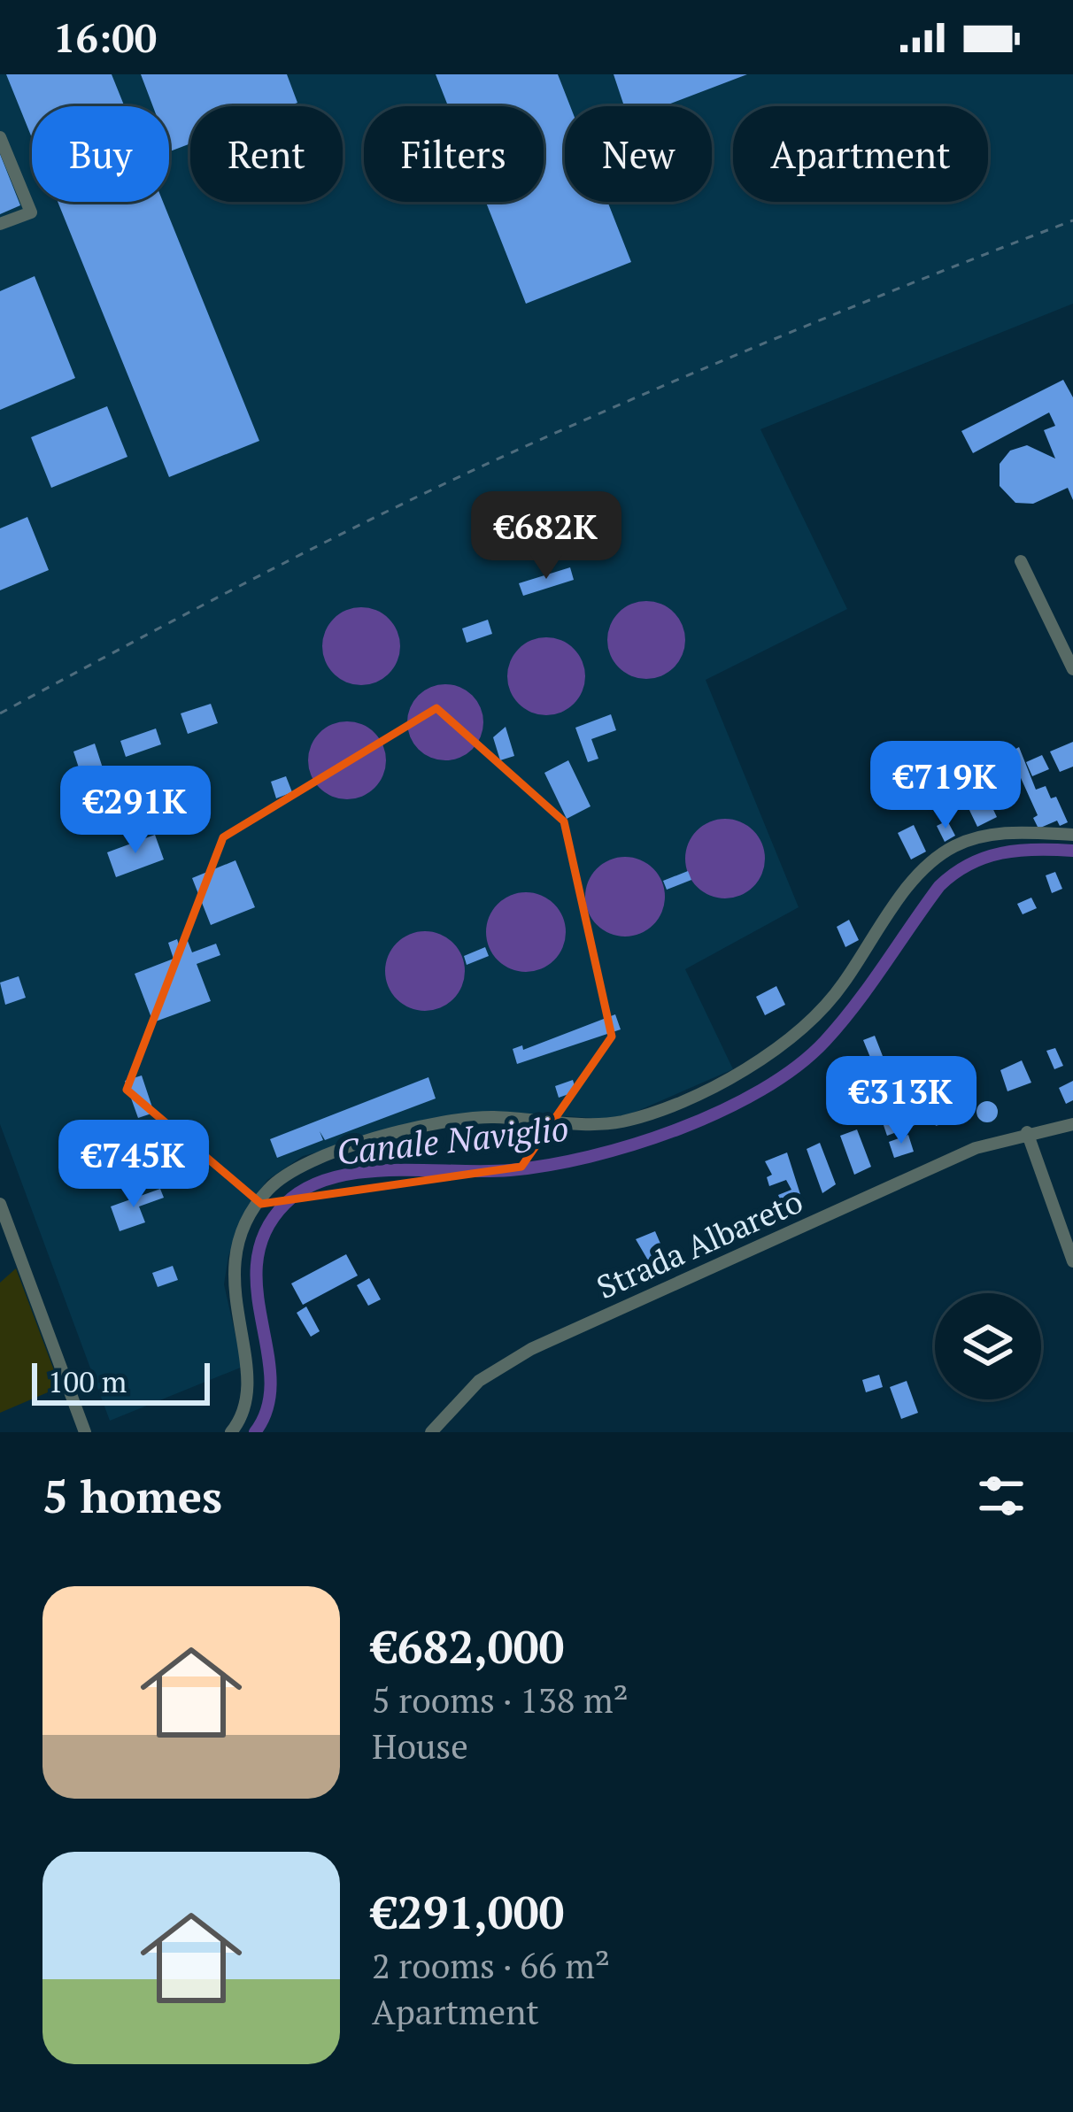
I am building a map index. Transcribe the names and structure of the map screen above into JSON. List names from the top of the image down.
{
  "streets": {
    "street": ["Strada Albareto"]
  },
  "water": ["Canale Naviglio"],
  "scale_bar": "100 m",
  "page": {
    "status": "16:00",
    "chip": [
      "Buy",
      "Rent",
      "Filters",
      "New",
      "Apartment"
    ],
    "price": [
      "€682K",
      "€719K",
      "€291K",
      "€313K",
      "€745K"
    ],
    "scale": "100 m",
    "heading": "5 homes",
    "list": [
      {
        "name": "€682,000",
        "note": "5 rooms · 138 m² · House"
      },
      {
        "name": "€291,000",
        "note": "2 rooms · 66 m² · Apartment"
      }
    ]
  }
}
